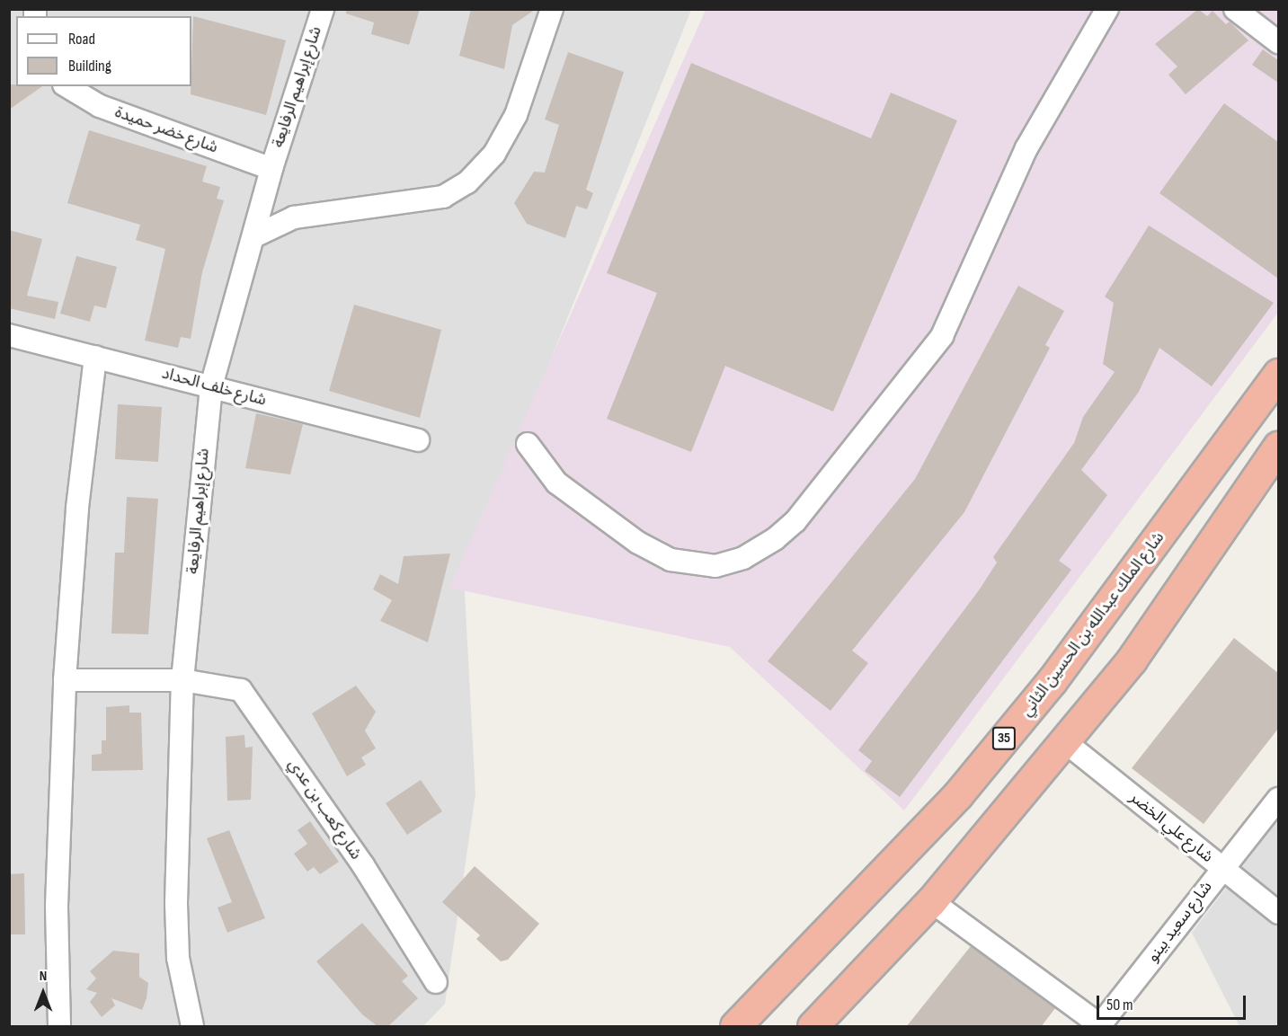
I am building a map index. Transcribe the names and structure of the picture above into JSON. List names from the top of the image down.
{
  "streets": {
    "highway": ["شارع الملك عبدالله بن الحسين الثاني", "35"],
    "street": [
      "شارع إبراهيم الرفايعة",
      "شارع خضر حميدة",
      "شارع خلف الحداد",
      "شارع كعب بن عدي",
      "شارع علي الخضر",
      "شارع سعيد بينو"
    ]
  },
  "crossings": [
    ["شارع إبراهيم الرفايعة", "شارع خضر حميدة"],
    ["شارع إبراهيم الرفايعة", "شارع خلف الحداد"],
    ["شارع إبراهيم الرفايعة", "شارع كعب بن عدي"],
    ["شارع علي الخضر", "شارع سعيد بينو"]
  ],
  "legend": ["Road", "Building"],
  "scale_bar": "50 m",
  "north": "top"
}
